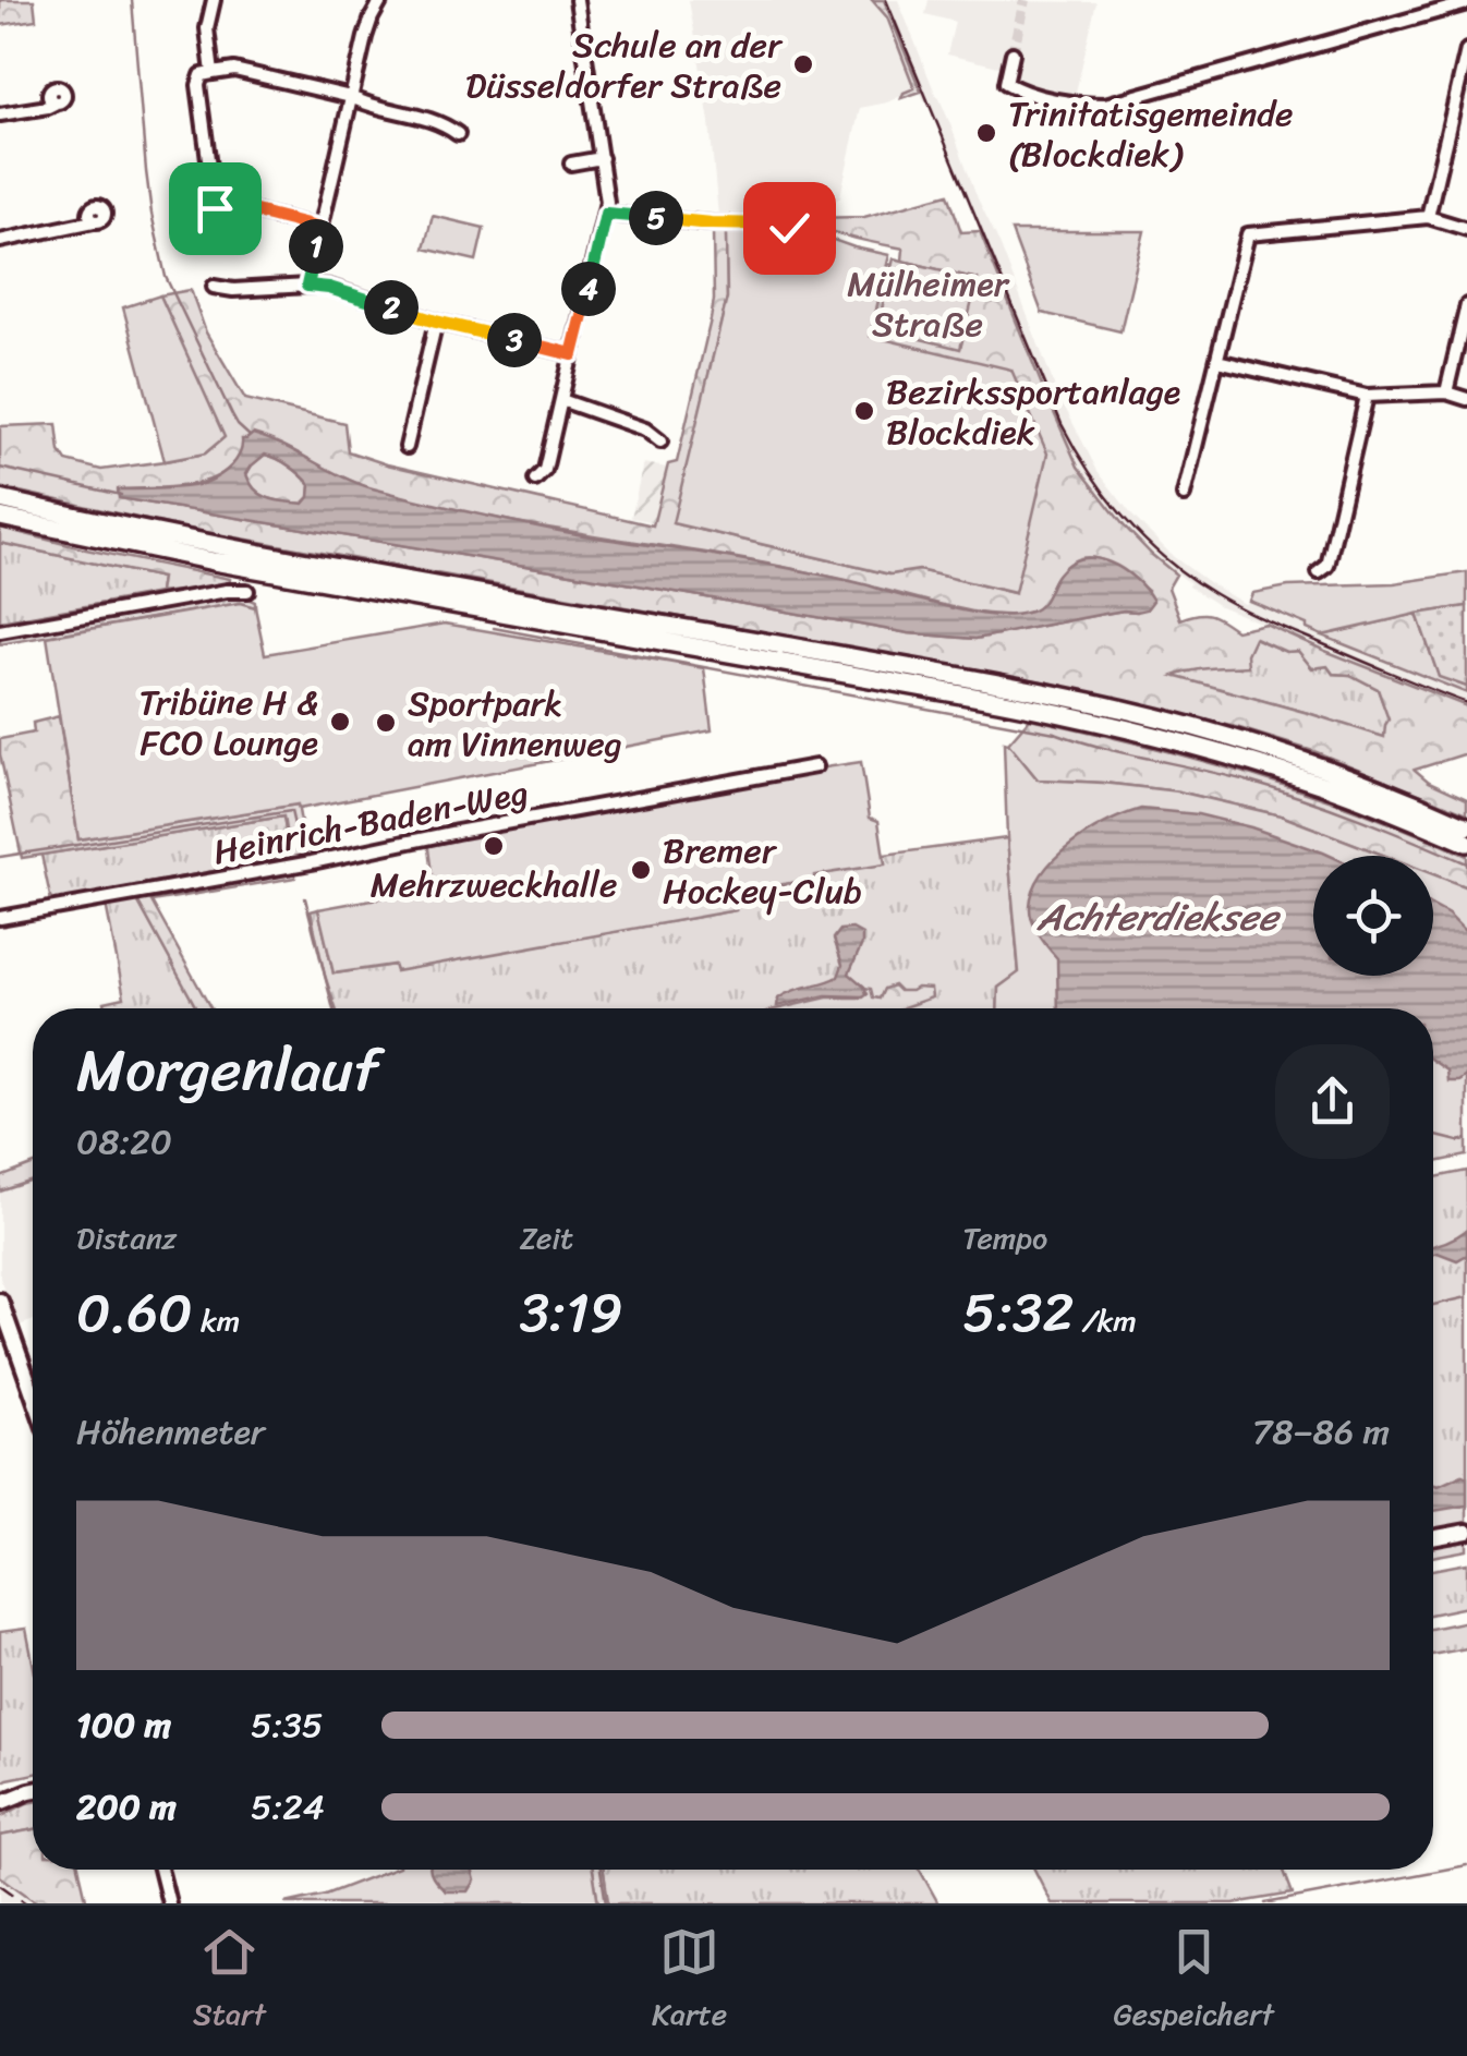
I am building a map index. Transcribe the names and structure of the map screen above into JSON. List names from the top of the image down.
{
  "streets": {
    "street": ["Heinrich-Baden-Weg"]
  },
  "water": ["Achterdieksee"],
  "parks": ["Mülheimer Straße"],
  "places": [
    "Schule an der Düsseldorfer Straße",
    "Trinitatisgemeinde (Blockdiek)",
    "Bezirkssportanlage Blockdiek",
    "Tribüne H & FCO Lounge",
    "Sportpark am Vinnenweg",
    "Mehrzweckhalle",
    "Bremer Hockey-Club"
  ],
  "page": {
    "pins": [
      "5",
      "1",
      "4",
      "2",
      "3"
    ],
    "heading": ["Morgenlauf", "08:20"],
    "stats": [
      ["Distanz", "0.60 km"],
      ["Zeit", "3:19"],
      ["Tempo", "5:32 /km"]
    ],
    "chart": ["Höhenmeter", "78–86 m"],
    "list": [
      {
        "name": "100 m",
        "note": "5:35"
      },
      {
        "name": "200 m",
        "note": "5:24"
      }
    ],
    "tabs": ["Start", "Karte", "Gespeichert"]
  }
}
